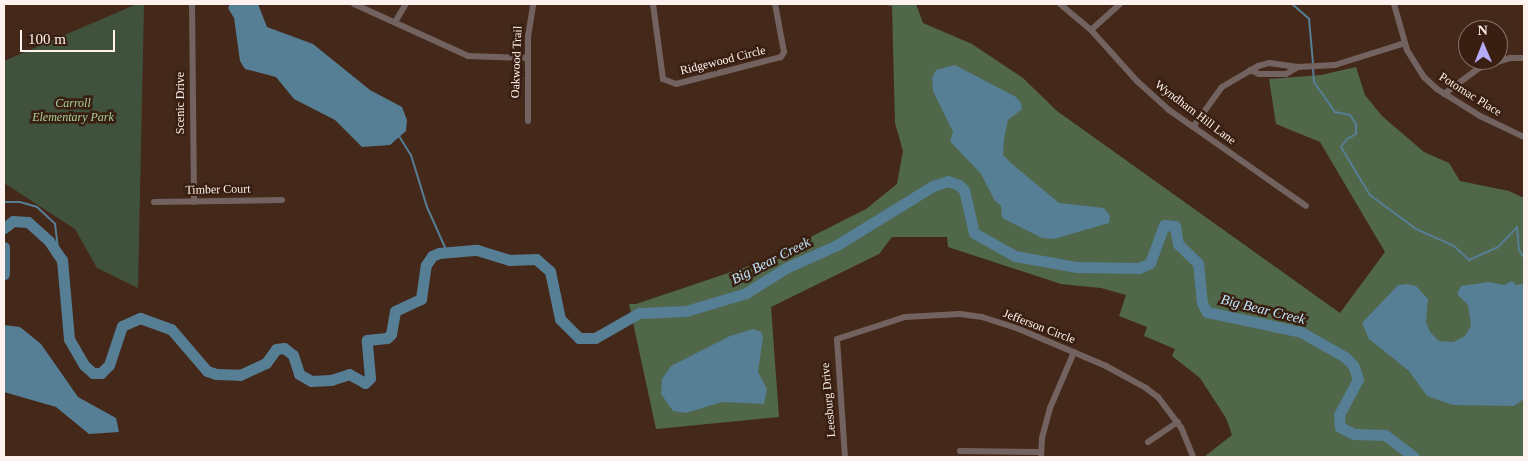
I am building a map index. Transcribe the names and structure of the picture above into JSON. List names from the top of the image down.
{
  "streets": {
    "street": [
      "Ridgewood Circle",
      "Oakwood Trail",
      "Potomac Place",
      "Scenic Drive",
      "Wyndham Hill Lane",
      "Timber Court",
      "Jefferson Circle",
      "Leesburg Drive"
    ]
  },
  "crossings": [
    ["Scenic Drive", "Timber Court"],
    ["Jefferson Circle", "Leesburg Drive"]
  ],
  "water": ["Big Bear Creek"],
  "parks": ["Carroll Elementary Park"],
  "scale_bar": "100 m",
  "north": "top"
}
